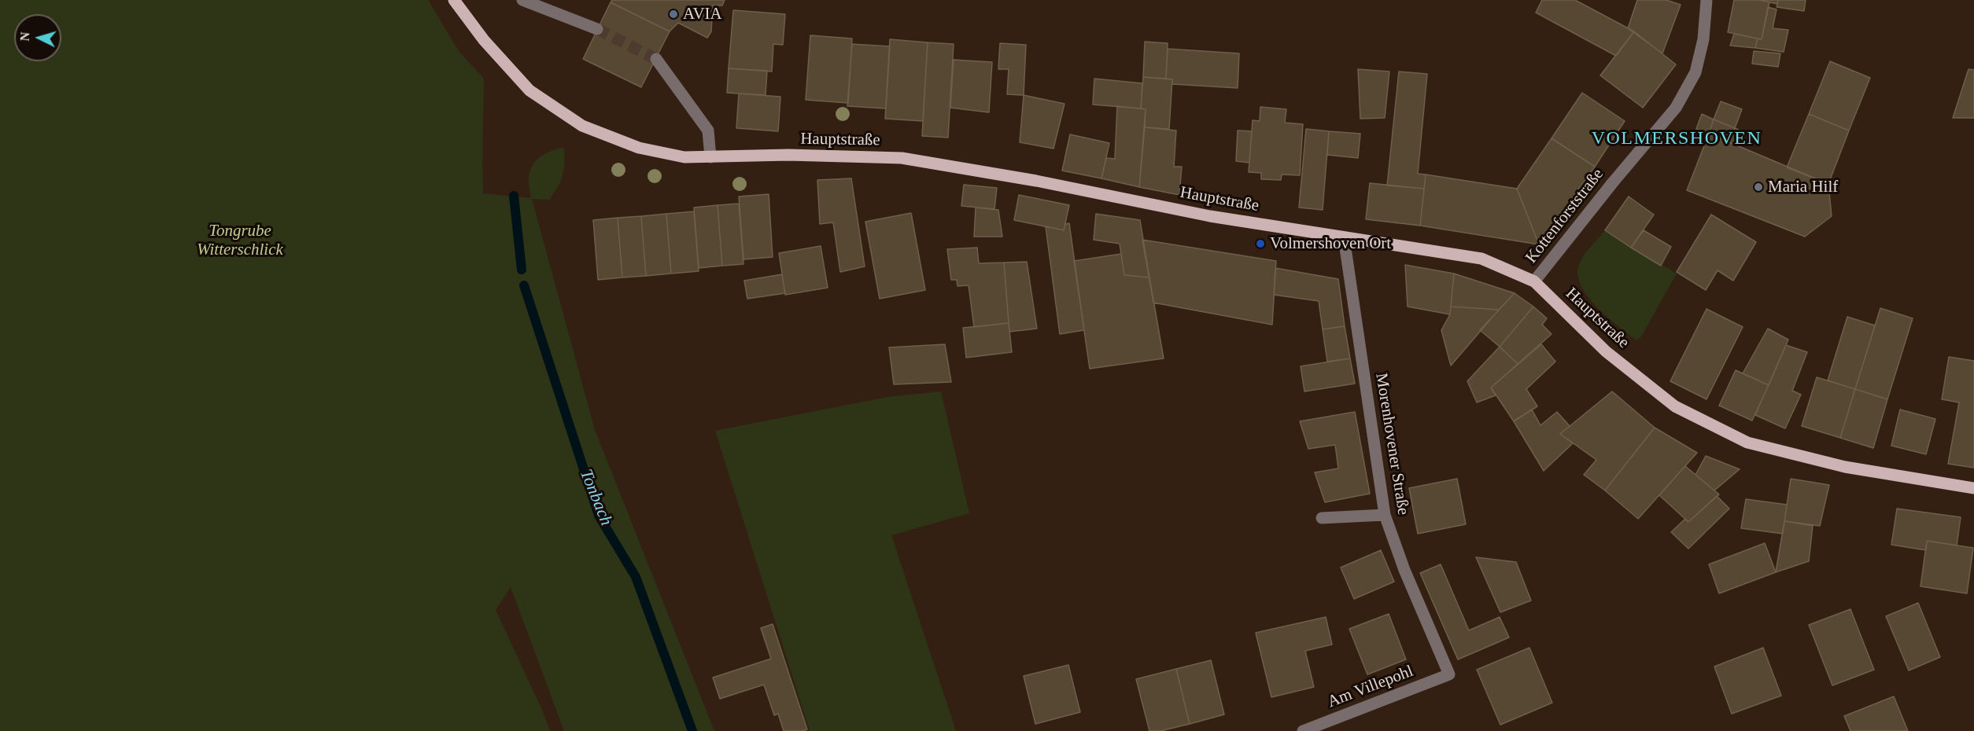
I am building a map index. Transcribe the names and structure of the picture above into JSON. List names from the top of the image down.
{
  "streets": {
    "main road": ["Hauptstraße"],
    "street": ["Kottenforststraße", "Morenhovener Straße", "Am Villepohl"]
  },
  "crossings": [
    ["Hauptstraße", "Kottenforststraße"],
    ["Hauptstraße", "Morenhovener Straße"],
    ["Morenhovener Straße", "Am Villepohl"]
  ],
  "districts": ["VOLMERSHOVEN"],
  "water": ["Tonbach"],
  "parks": ["Tongrube Witterschlick"],
  "places": ["AVIA", "Maria Hilf", "Volmershoven Ort"],
  "north": "left"
}
